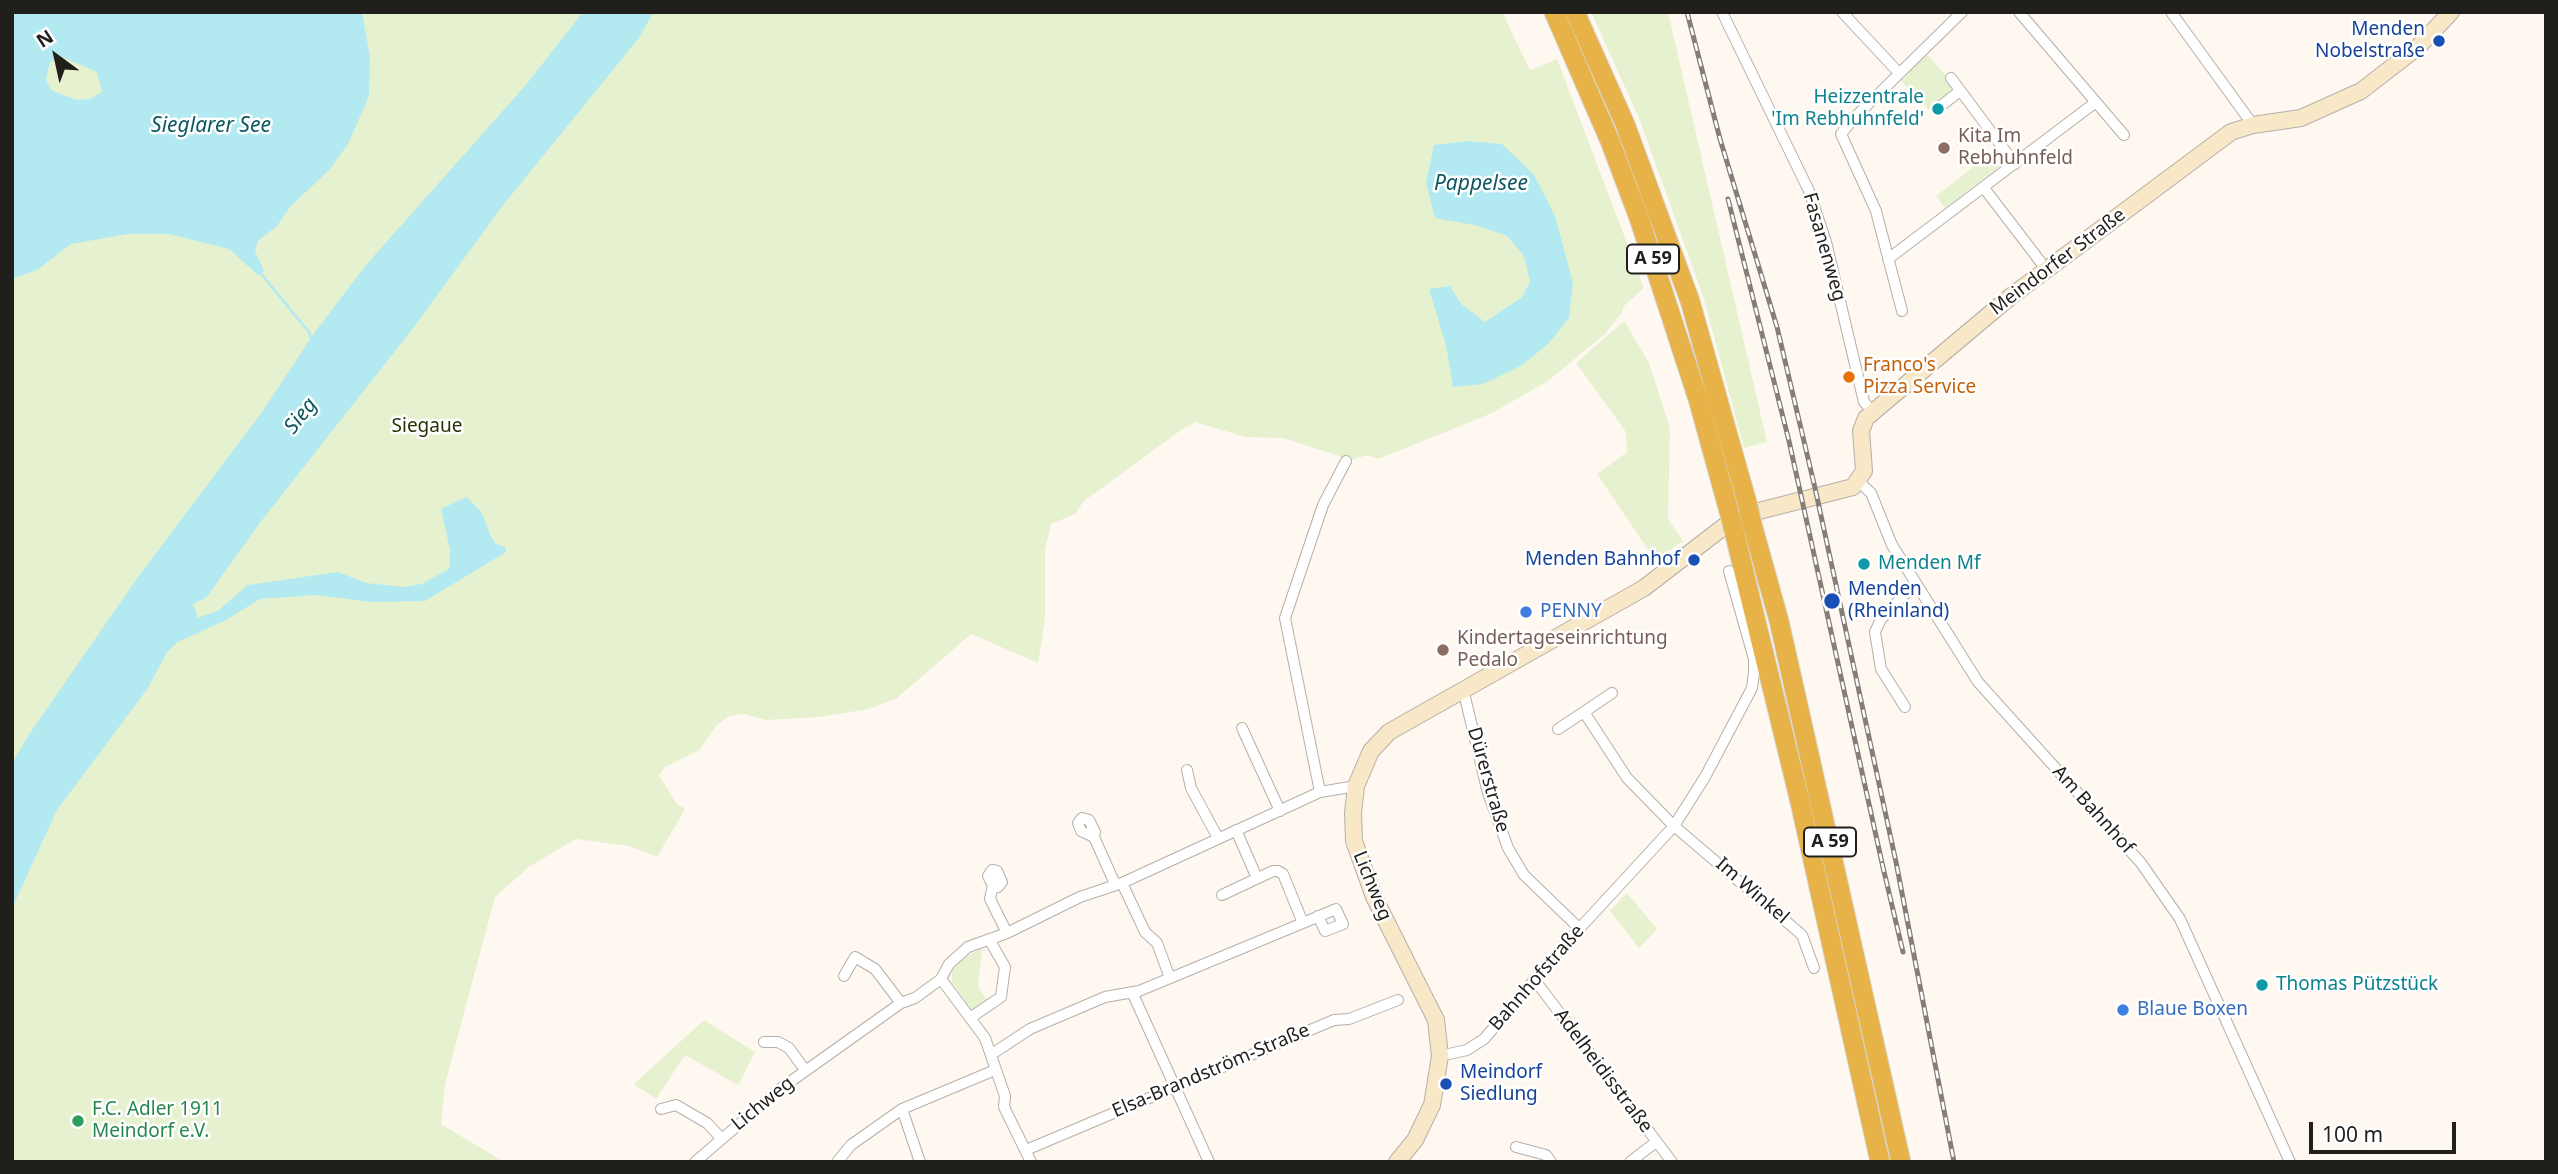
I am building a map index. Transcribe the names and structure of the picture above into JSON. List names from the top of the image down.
{
  "streets": {
    "highway": ["A 59"],
    "main road": ["Meindorfer Straße", "Lichweg"],
    "street": [
      "Fasanenweg",
      "Dürerstraße",
      "Am Bahnhof",
      "Im Winkel",
      "Bahnhofstraße",
      "Elsa-Brandström-Straße",
      "Adelheidisstraße"
    ]
  },
  "crossings": [
    ["Fasanenweg", "Meindorfer Straße"],
    ["Dürerstraße", "Bahnhofstraße"],
    ["Lichweg", "Bahnhofstraße"],
    ["Im Winkel", "Bahnhofstraße"],
    ["Bahnhofstraße", "Adelheidisstraße"]
  ],
  "water": ["Sieglarer See", "Pappelsee", "Sieg"],
  "parks": ["Siegaue"],
  "places": [
    "Menden Nobelstraße",
    "Heizzentrale 'Im Rebhuhnfeld'",
    "Kita Im Rebhuhnfeld",
    "Franco's Pizza Service",
    "Menden Bahnhof",
    "Menden Mf",
    "Menden (Rheinland)",
    "PENNY",
    "Kindertageseinrichtung Pedalo",
    "Thomas Pützstück",
    "Blaue Boxen",
    "Meindorf Siedlung",
    "F.C. Adler 1911 Meindorf e.V."
  ],
  "scale_bar": "100 m",
  "north": "top left"
}
